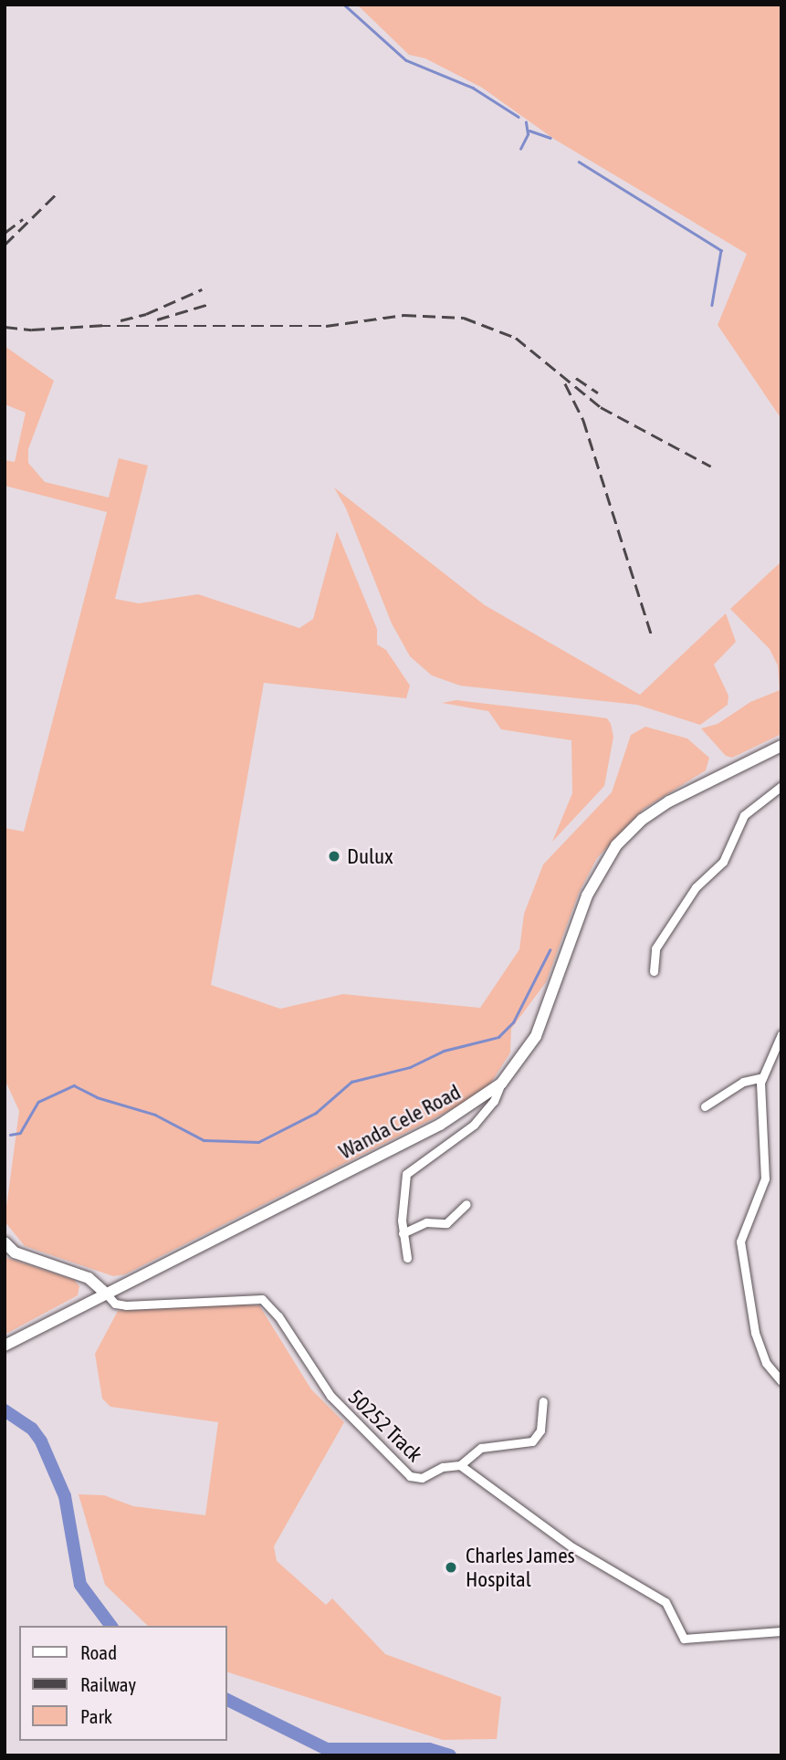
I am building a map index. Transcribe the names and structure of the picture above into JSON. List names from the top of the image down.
{
  "streets": {
    "street": ["Wanda Cele Road", "50252 Track"]
  },
  "crossings": [
    ["Wanda Cele Road", "50252 Track"]
  ],
  "places": ["Dulux", "Charles James Hospital"],
  "legend": ["Road", "Railway", "Park"]
}
